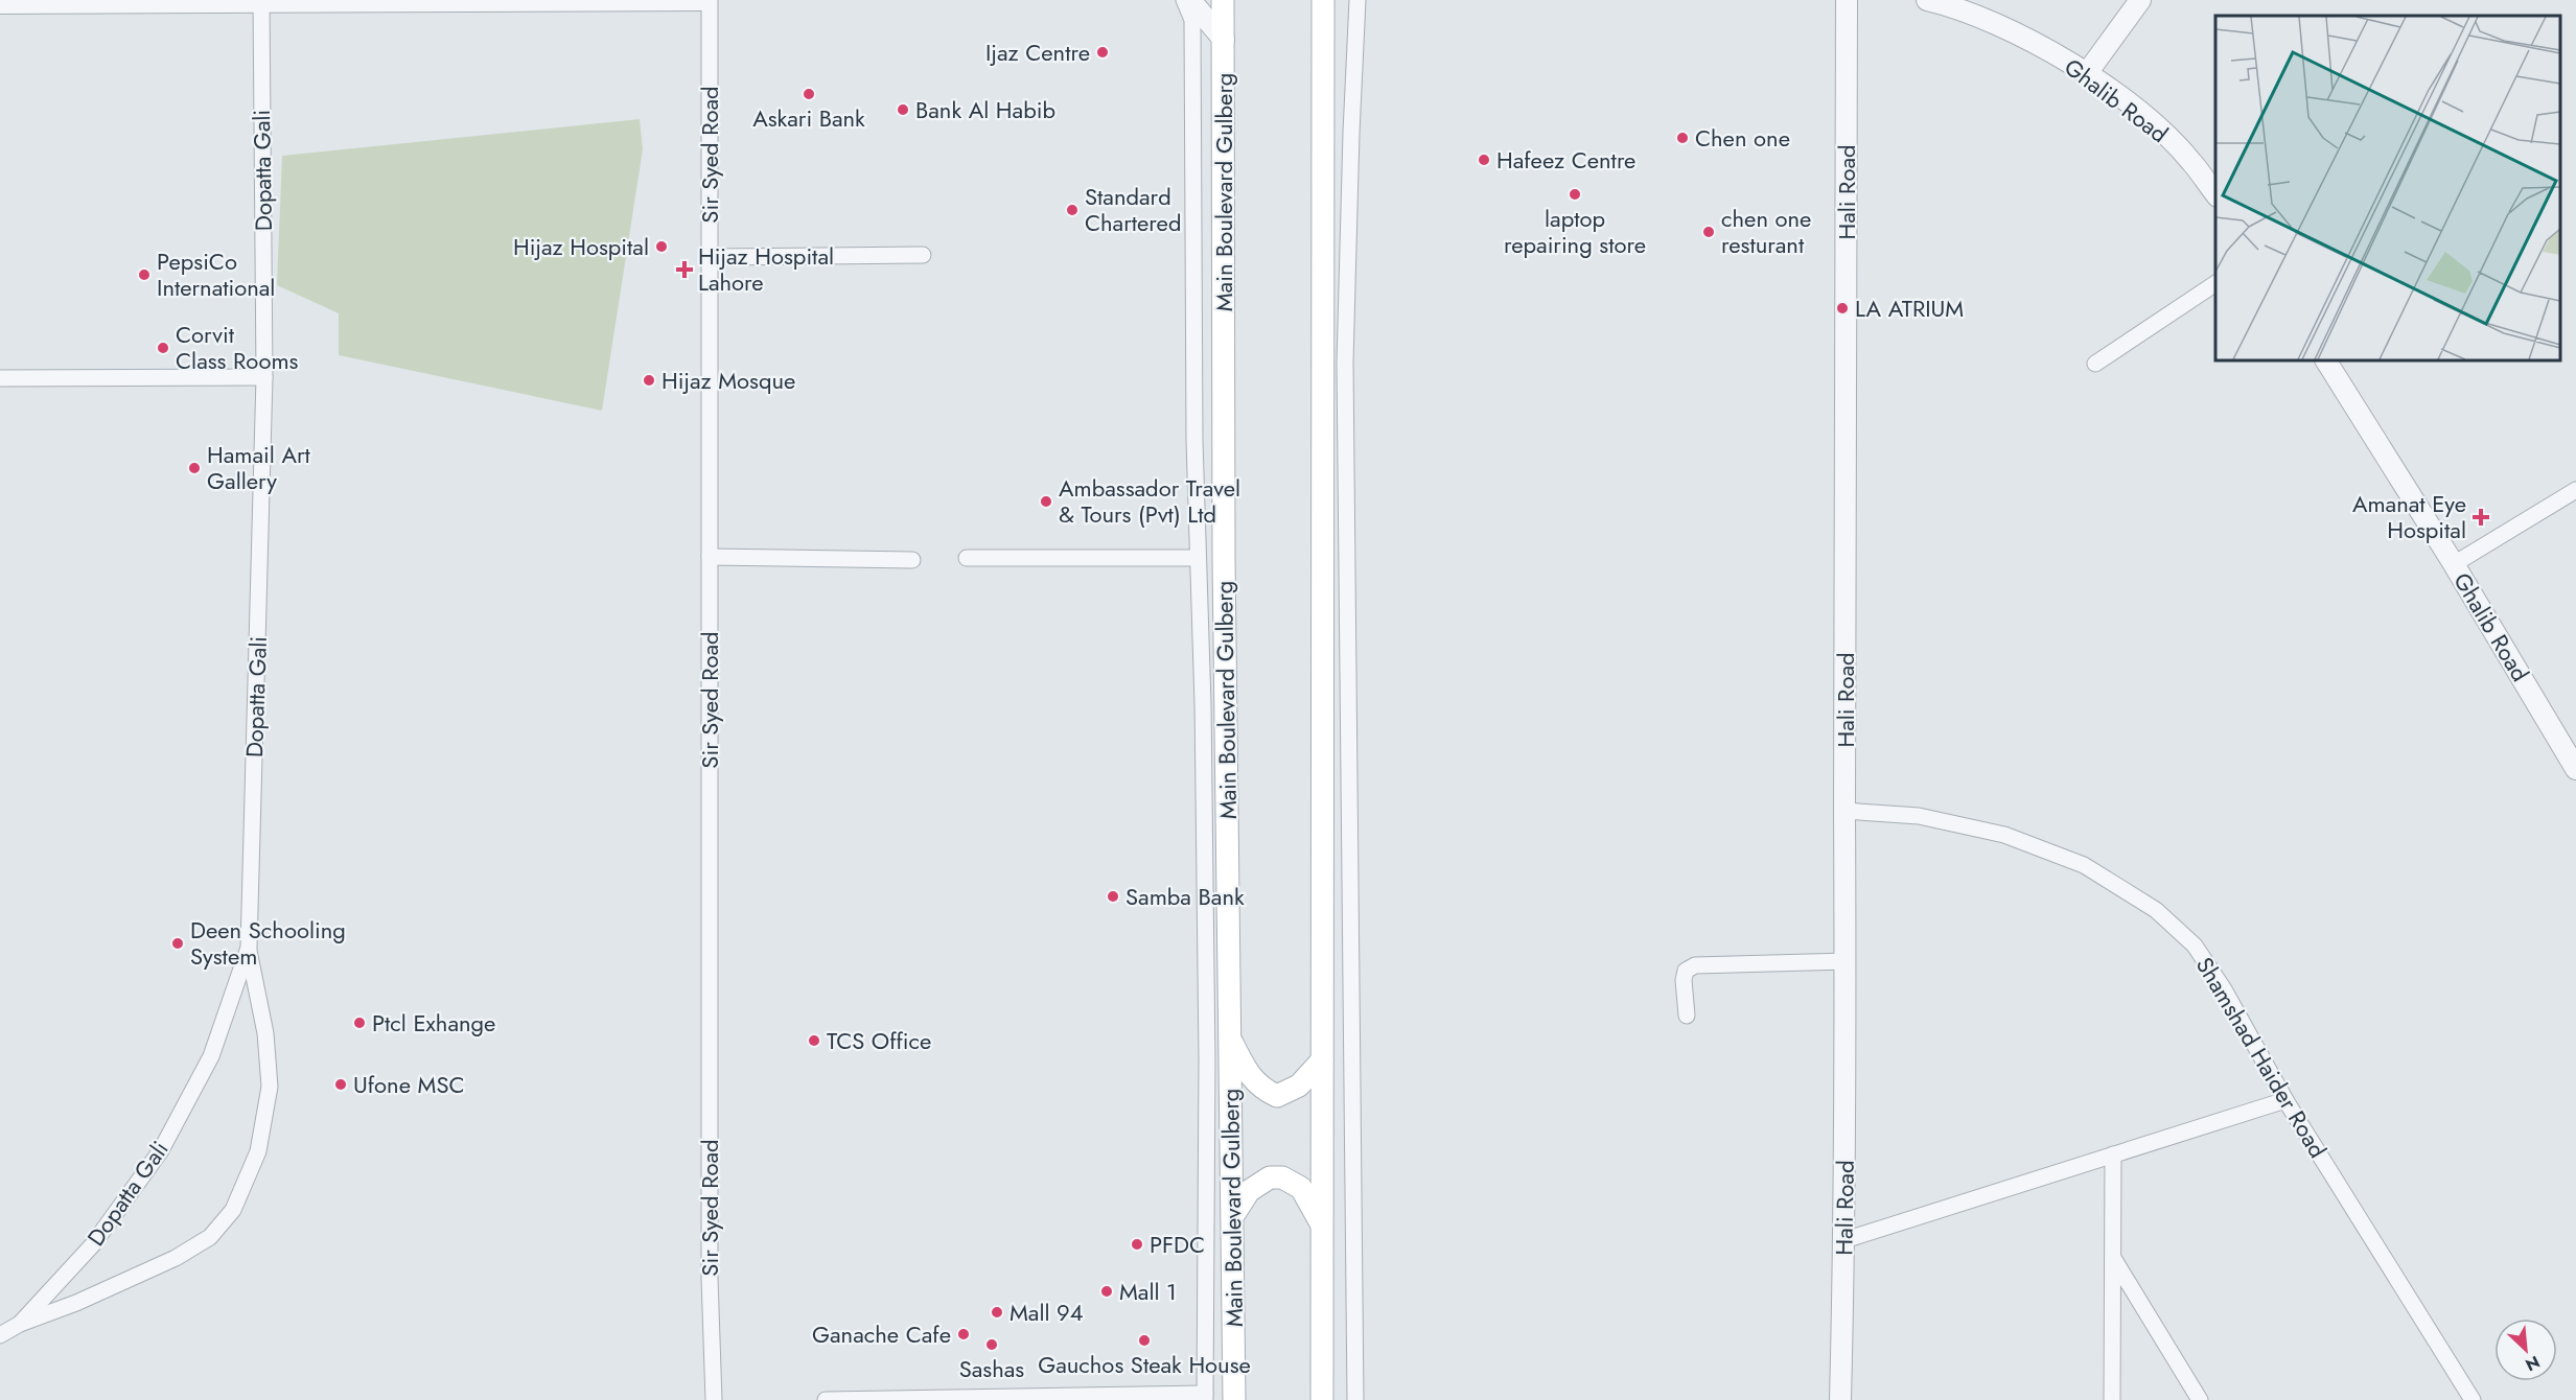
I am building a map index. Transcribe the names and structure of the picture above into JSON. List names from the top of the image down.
{
  "streets": {
    "main road": ["Main Boulevard Gulberg"],
    "street": [
      "Ghalib Road",
      "Sir Syed Road",
      "Dopatta Gali",
      "Hali Road",
      "Shamshad Haider Road"
    ]
  },
  "crossings": [
    ["Hali Road", "Shamshad Haider Road"]
  ],
  "places": {
    "other": [
      "Ijaz Centre",
      "Askari Bank",
      "Bank Al Habib",
      "Chen one",
      "Hafeez Centre",
      "laptop repairing store",
      "Standard Chartered",
      "chen one resturant",
      "Hijaz Hospital",
      "PepsiCo International",
      "LA ATRIUM",
      "Corvit Class Rooms",
      "Hijaz Mosque",
      "Hamail Art Gallery",
      "Ambassador Travel & Tours (Pvt) Ltd",
      "Samba Bank",
      "Deen Schooling System",
      "Ptcl Exhange",
      "TCS Office",
      "Ufone MSC",
      "PFDC",
      "Mall 1",
      "Mall 94",
      "Ganache Cafe",
      "Gauchos Steak House",
      "Sashas"
    ],
    "health": ["Hijaz Hospital Lahore", "Amanat Eye Hospital"]
  },
  "north": "bottom right"
}
